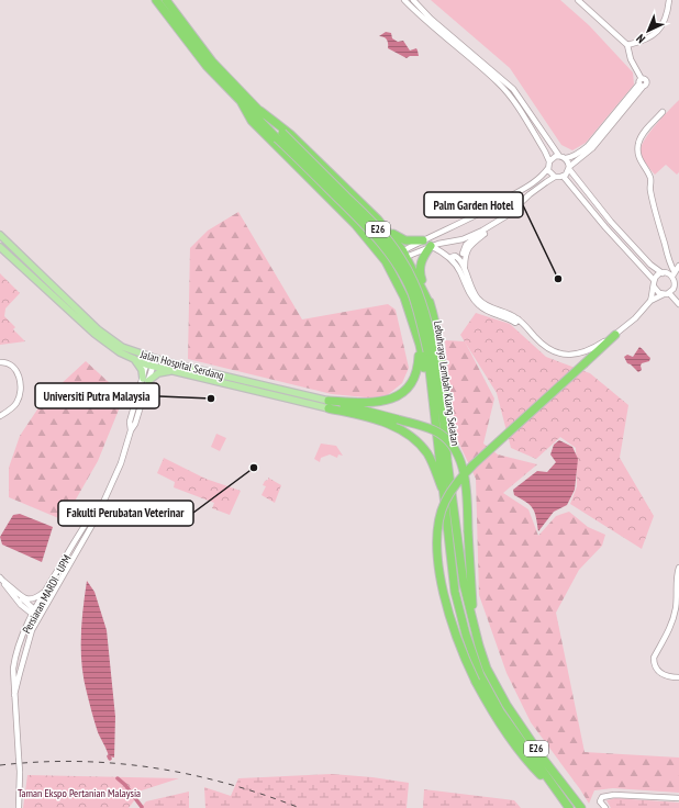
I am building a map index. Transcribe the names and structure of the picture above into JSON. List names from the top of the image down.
{
  "streets": {
    "highway": ["E26", "Lebuhraya Lembah Klang Selatan"],
    "main road": ["Jalan Hospital Serdang"],
    "street": ["Persiaran MARDI - UPM"]
  },
  "crossings": [
    ["Jalan Hospital Serdang", "Persiaran MARDI - UPM"]
  ],
  "parks": ["Taman Ekspo Pertanian Malaysia"],
  "places": ["Palm Garden Hotel", "Universiti Putra Malaysia", "Fakulti Perubatan Veterinar"],
  "north": "bottom left"
}
